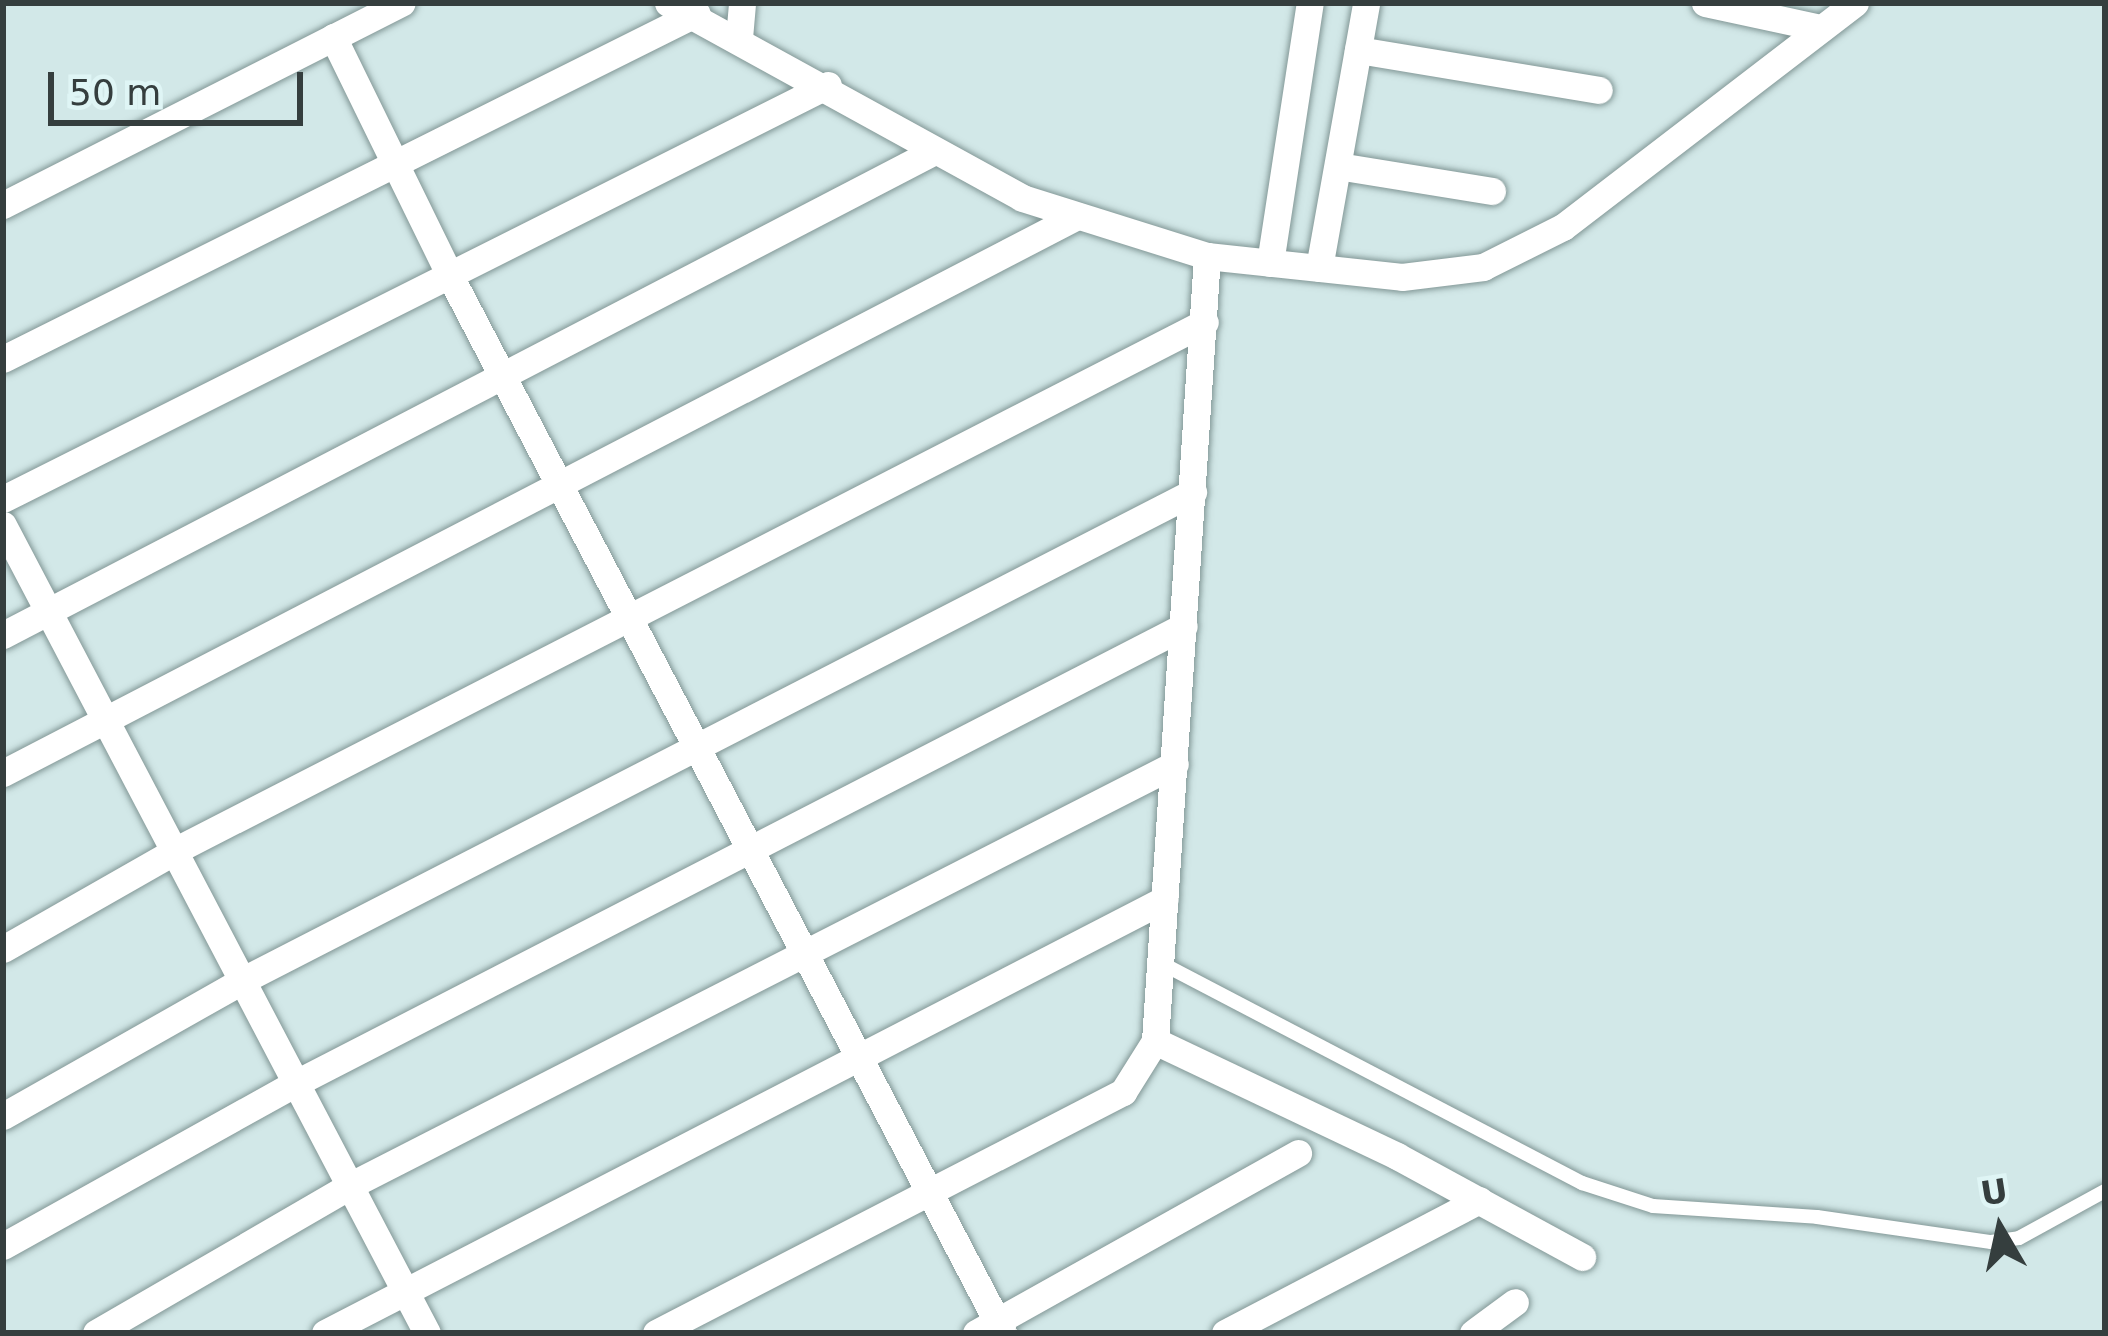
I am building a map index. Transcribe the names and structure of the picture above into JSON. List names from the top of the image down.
{
  "scale_bar": "50 m",
  "north": "top"
}
